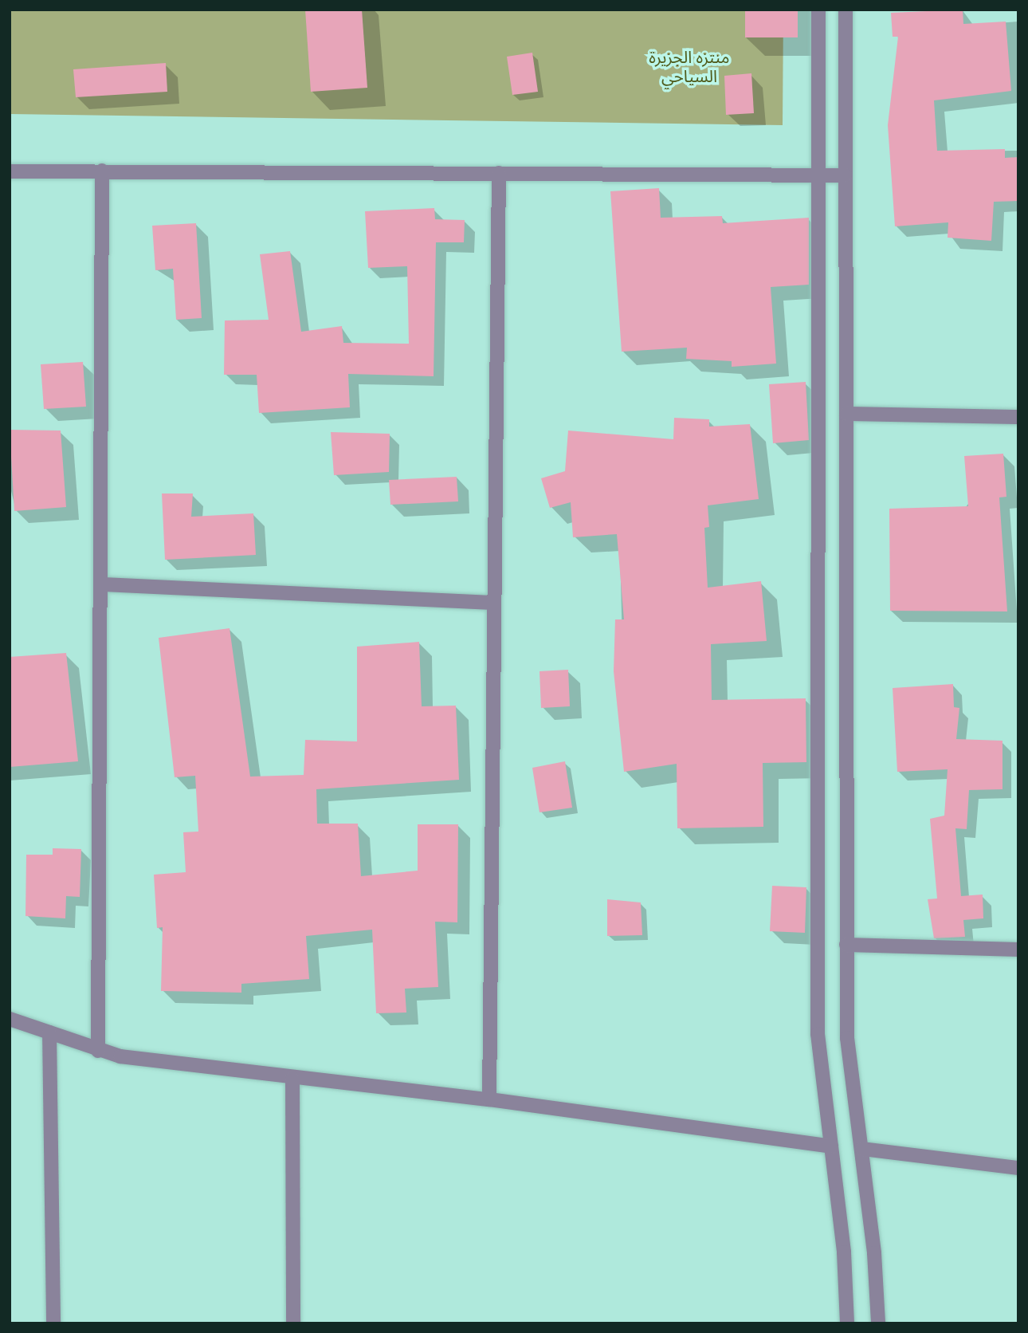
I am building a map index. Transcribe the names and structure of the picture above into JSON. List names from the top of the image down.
{
  "parks": ["منتزه الجزيرة السياحي"]
}
